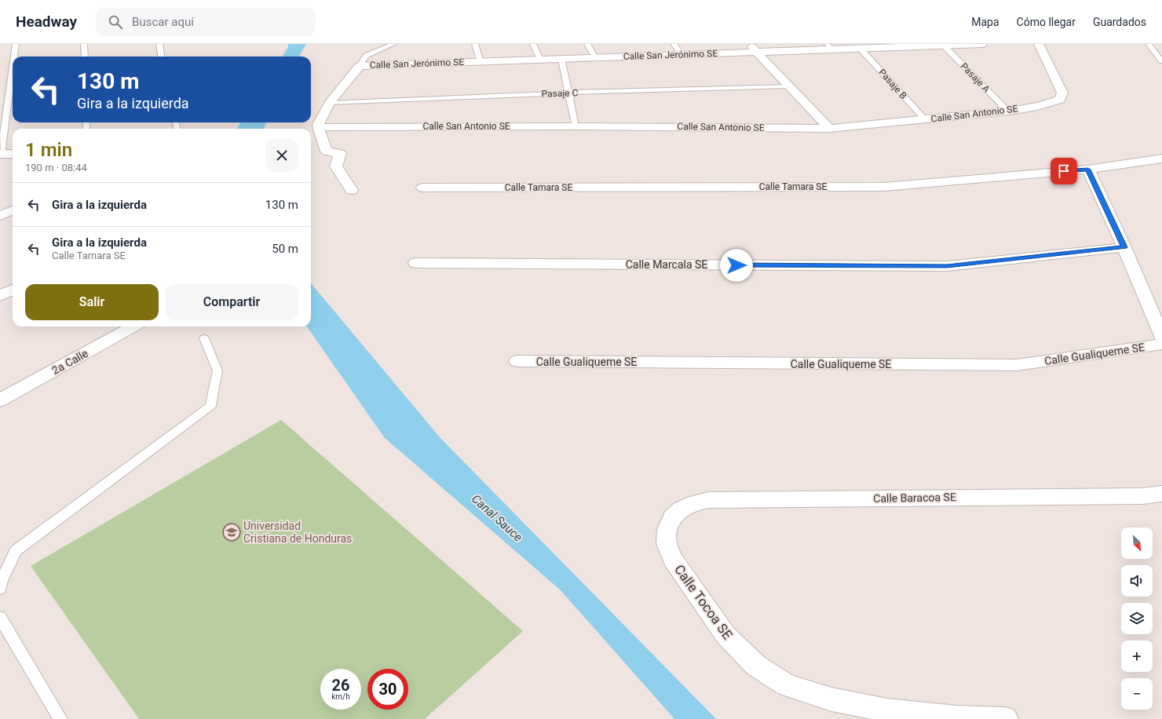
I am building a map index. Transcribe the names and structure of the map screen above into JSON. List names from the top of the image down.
{
  "streets": {
    "street": [
      "Calle San Jerónimo SE",
      "Calle San Antonio SE",
      "Calle Tamara SE",
      "Calle Marcala SE",
      "Calle Gualiqueme SE",
      "2a Calle",
      "Calle Baracoa SE",
      "Calle Tocoa SE"
    ],
    "lane": ["Pasaje A", "Pasaje B", "Pasaje C"]
  },
  "crossings": [
    ["Calle San Jerónimo SE", "Pasaje A"],
    ["Calle San Jerónimo SE", "Pasaje B"],
    ["Pasaje A", "Calle San Antonio SE"],
    ["Pasaje B", "Calle San Antonio SE"],
    ["Calle Baracoa SE", "Calle Tocoa SE"]
  ],
  "water": ["Canal Sauce"],
  "places": {
    "school or university": ["Universidad Cristiana de Honduras"]
  },
  "north": "bottom right",
  "page": {
    "header": "Headway",
    "search": "Buscar aquí",
    "nav": ["Mapa", "Cómo llegar", "Guardados"],
    "turn": ["130 m", "Gira a la izquierda"],
    "heading": ["1 min", "190 m · 08:44"],
    "list": [
      {
        "name": "Gira a la izquierda",
        "value": "130 m"
      },
      {
        "name": "Gira a la izquierda",
        "note": "Calle Tamara SE",
        "value": "50 m"
      }
    ],
    "buttons": ["Salir", "Compartir"],
    "map_buttons": ["+", "−"],
    "speed": "26 km/h",
    "limit": "30"
  }
}
